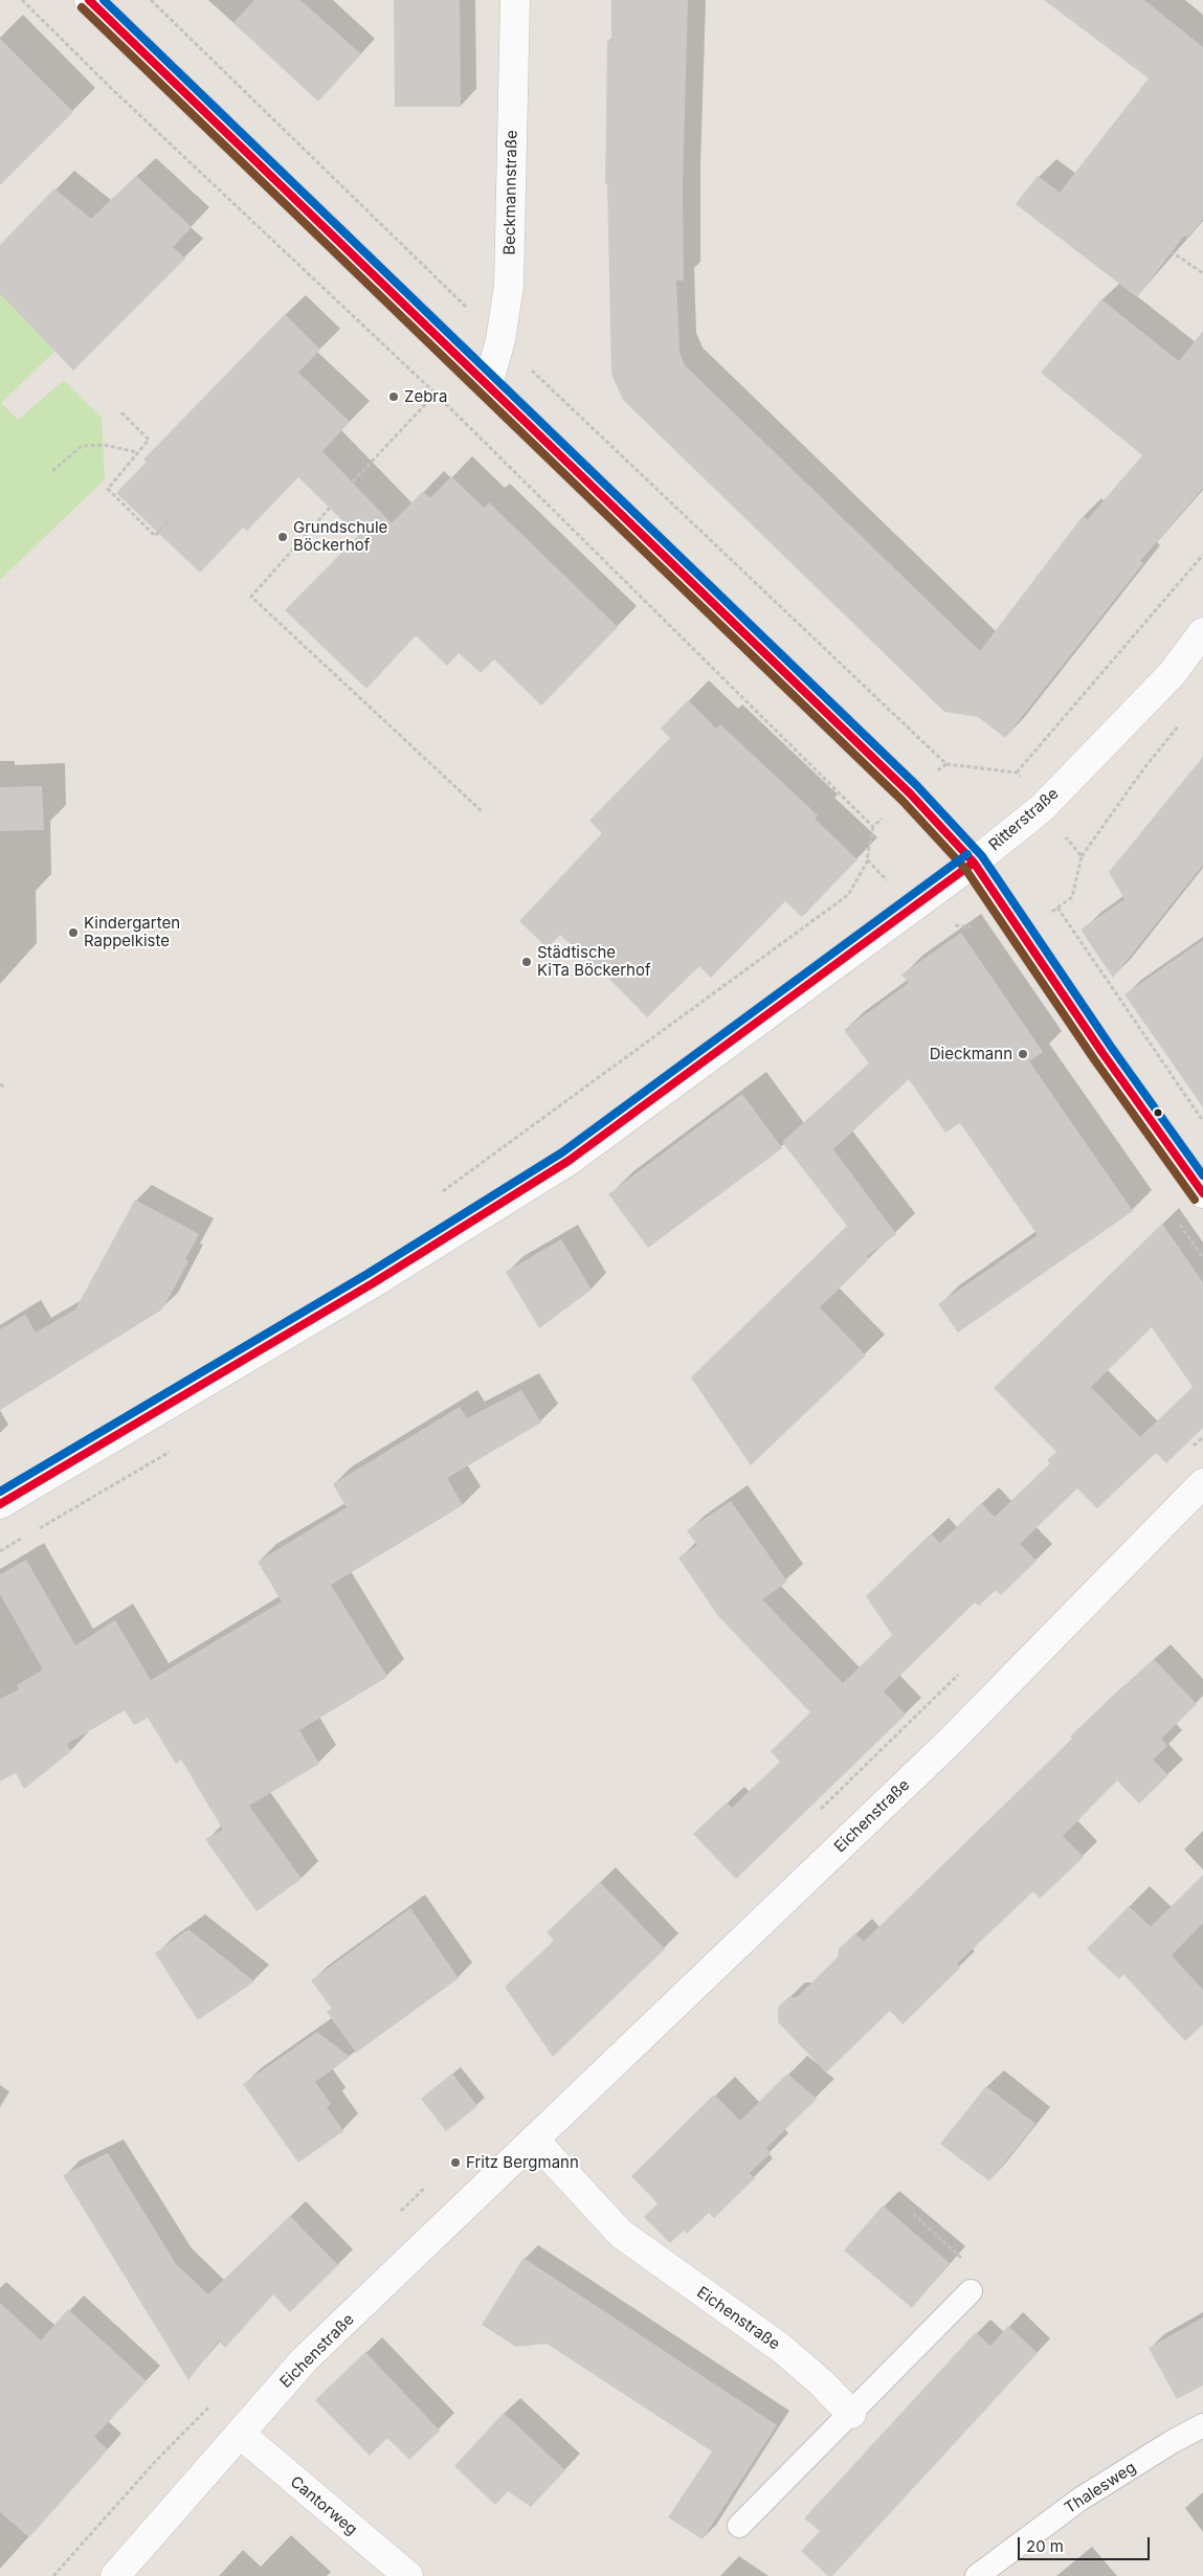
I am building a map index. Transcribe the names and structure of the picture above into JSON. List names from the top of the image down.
{
  "streets": {
    "main road": [
      "Beckmannstraße",
      "Ritterstraße",
      "Eichenstraße",
      "Cantorweg"
    ],
    "lane": ["Thalesweg"]
  },
  "crossings": [
    ["Eichenstraße", "Cantorweg"]
  ],
  "places": [
    "Zebra",
    "Grundschule Böckerhof",
    "Kindergarten Rappelkiste",
    "Städtische KiTa Böckerhof",
    "Dieckmann",
    "Fritz Bergmann"
  ],
  "scale_bar": "20 m"
}
